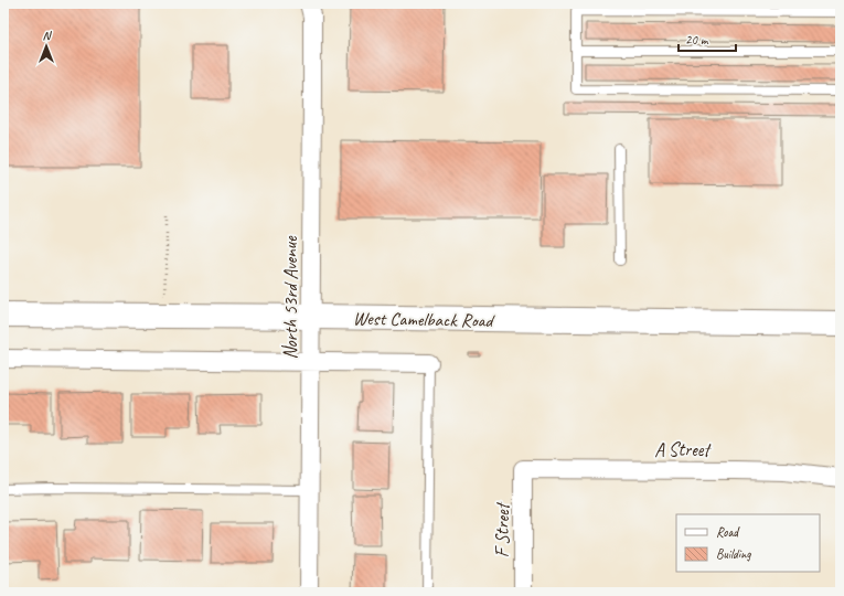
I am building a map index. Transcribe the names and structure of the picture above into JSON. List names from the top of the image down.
{
  "streets": {
    "main road": ["West Camelback Road"],
    "street": ["North 53rd Avenue", "A Street", "F Street"]
  },
  "crossings": [
    ["North 53rd Avenue", "West Camelback Road"],
    ["A Street", "F Street"]
  ],
  "legend": ["Road", "Building"],
  "scale_bar": "20 m",
  "north": "top"
}
